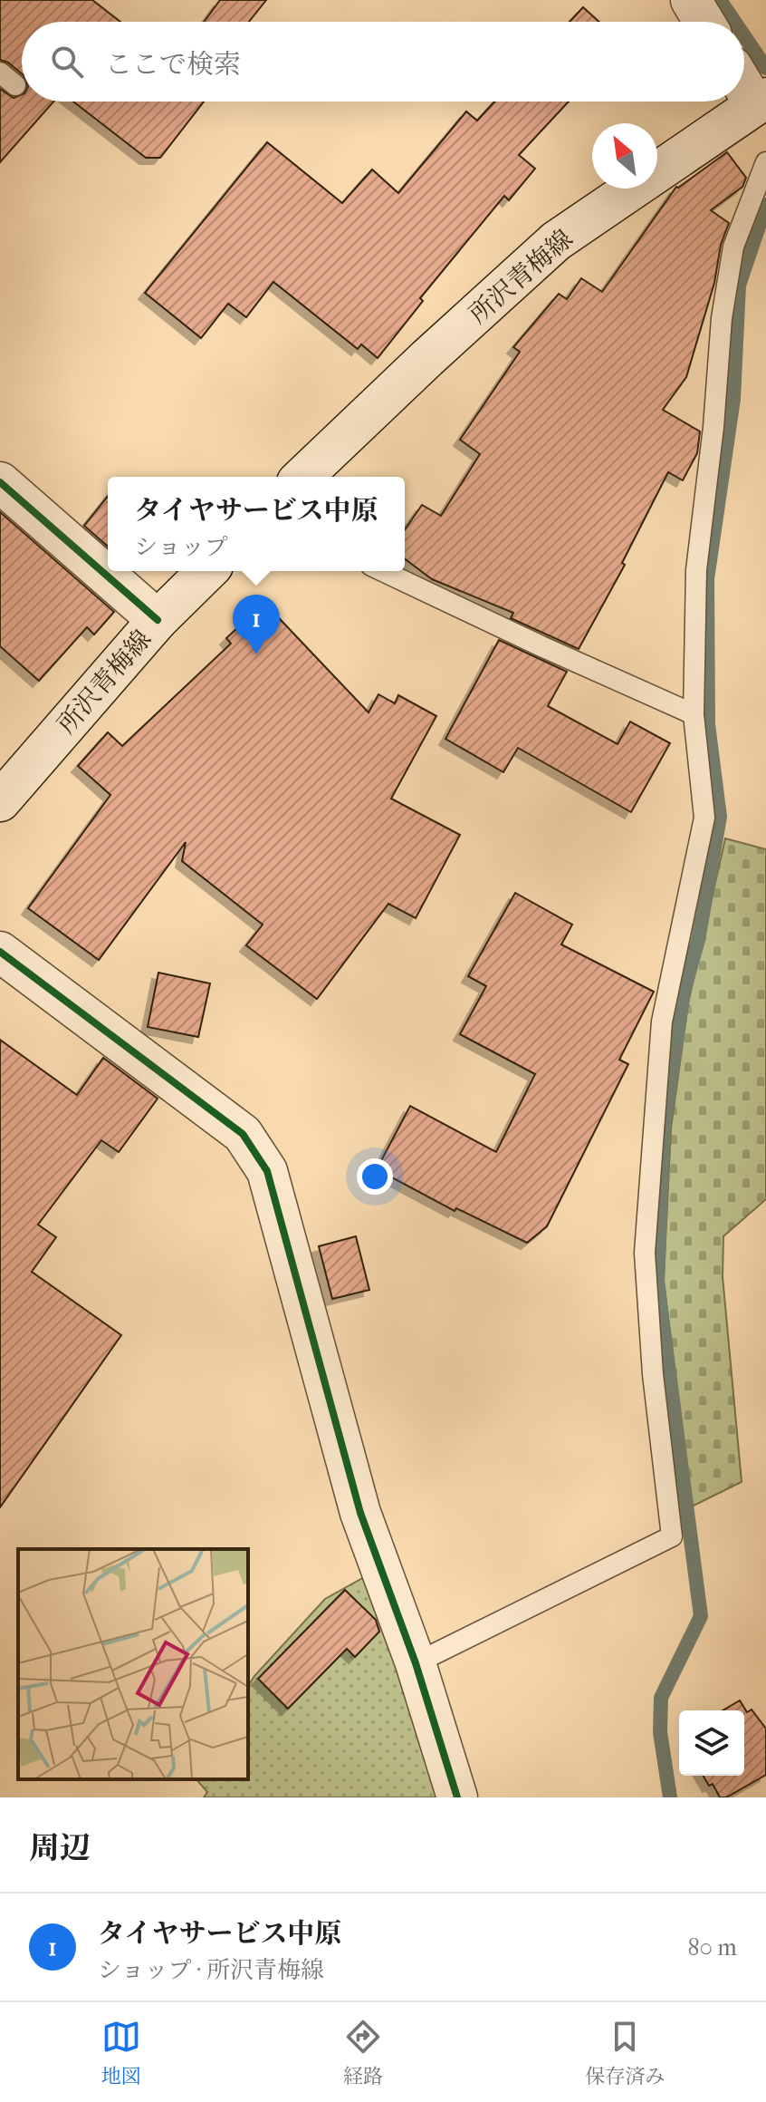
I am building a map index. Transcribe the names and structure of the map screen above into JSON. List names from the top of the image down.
{
  "streets": {
    "street": ["所沢青梅線"]
  },
  "north": "top left",
  "page": {
    "search": "ここで検索",
    "popup": ["タイヤサービス中原", "ショップ"],
    "pins": "1",
    "heading": "周辺",
    "list": [
      {
        "mark": "1",
        "name": "タイヤサービス中原",
        "note": "ショップ · 所沢青梅線",
        "value": "80 m"
      }
    ],
    "nav": ["地図", "経路", "保存済み"]
  }
}
